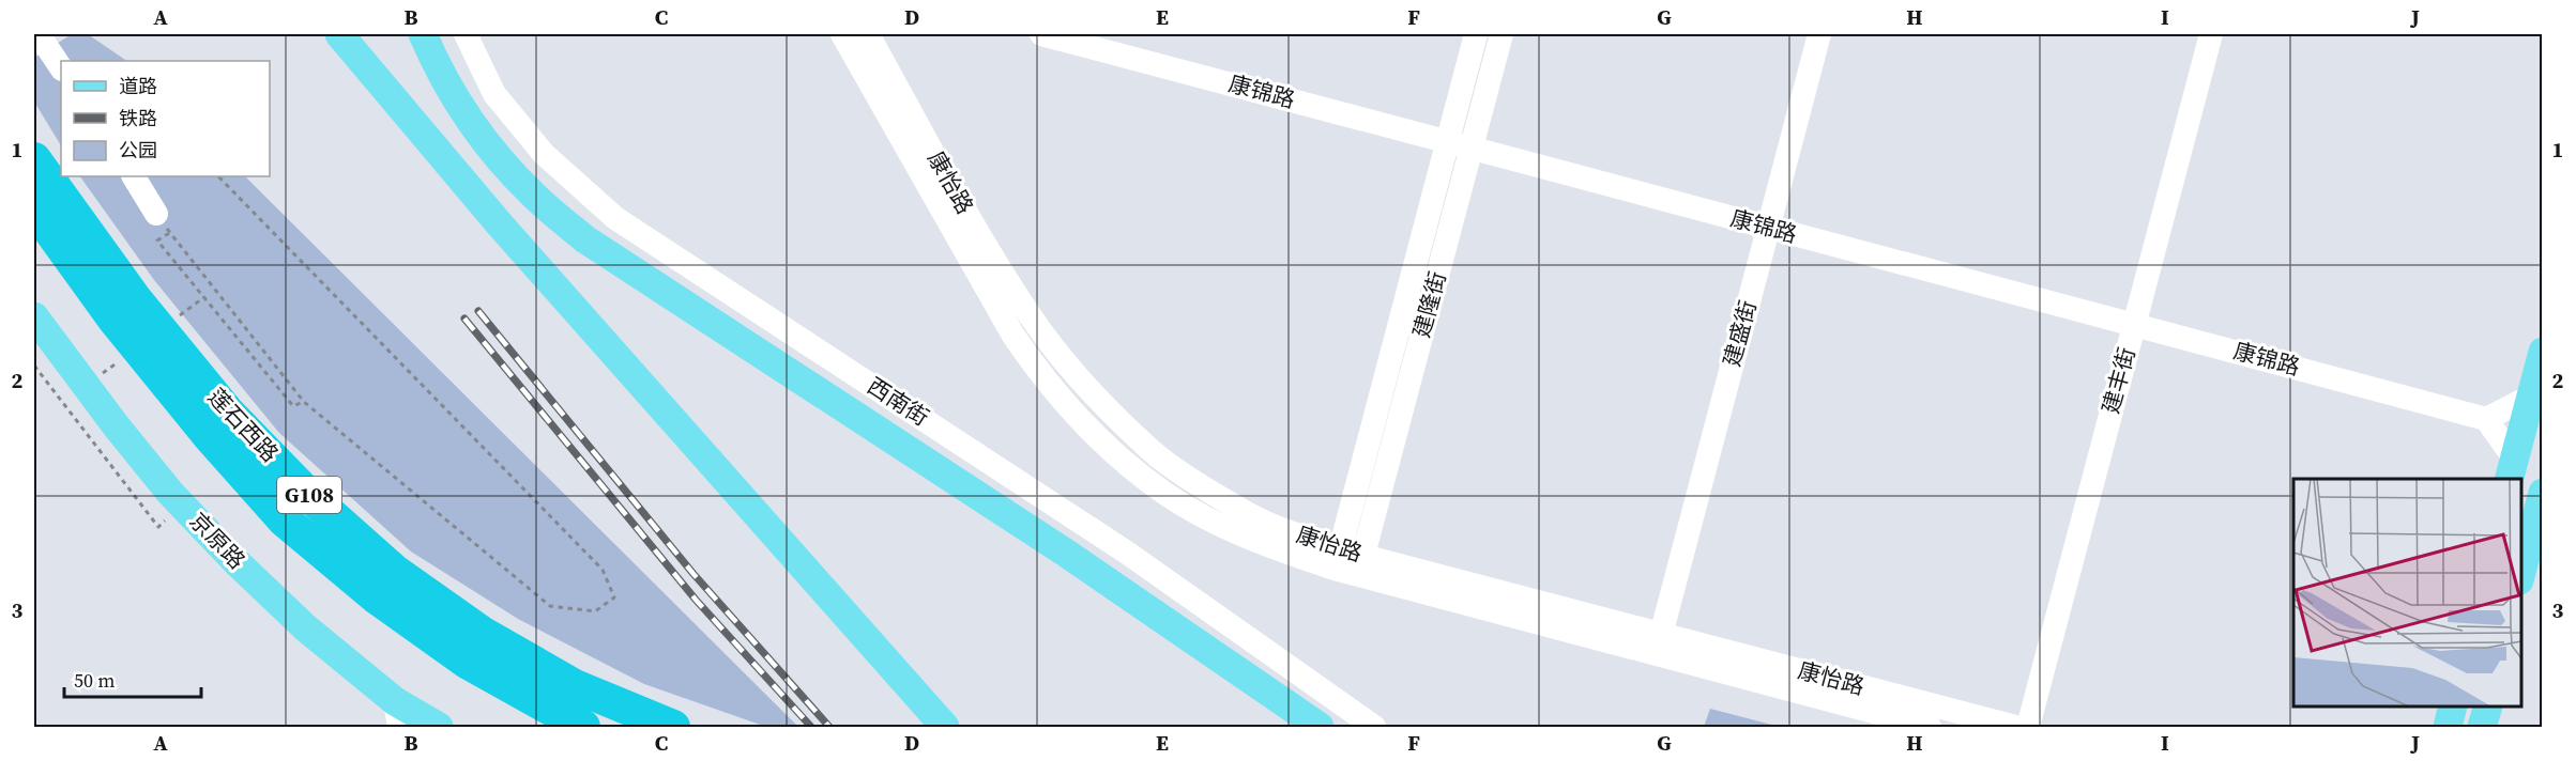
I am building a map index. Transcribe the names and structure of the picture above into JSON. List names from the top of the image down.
{
  "streets": {
    "highway": ["莲石西路", "G108"],
    "main road": ["京原路"],
    "street": [
      "康锦路",
      "康怡路",
      "建隆街",
      "建盛街",
      "建丰街",
      "西南街"
    ]
  },
  "crossings": [
    ["康锦路", "建隆街"],
    ["康锦路", "建盛街"],
    ["康锦路", "建丰街"],
    ["康怡路", "建隆街"],
    ["康怡路", "建盛街"]
  ],
  "legend": ["道路", "铁路", "公园"],
  "scale_bar": "50 m",
  "grid": {
    "columns": [
      "A",
      "B",
      "C",
      "D",
      "E",
      "F",
      "G",
      "H",
      "I",
      "J"
    ],
    "rows": ["1", "2", "3"]
  }
}
